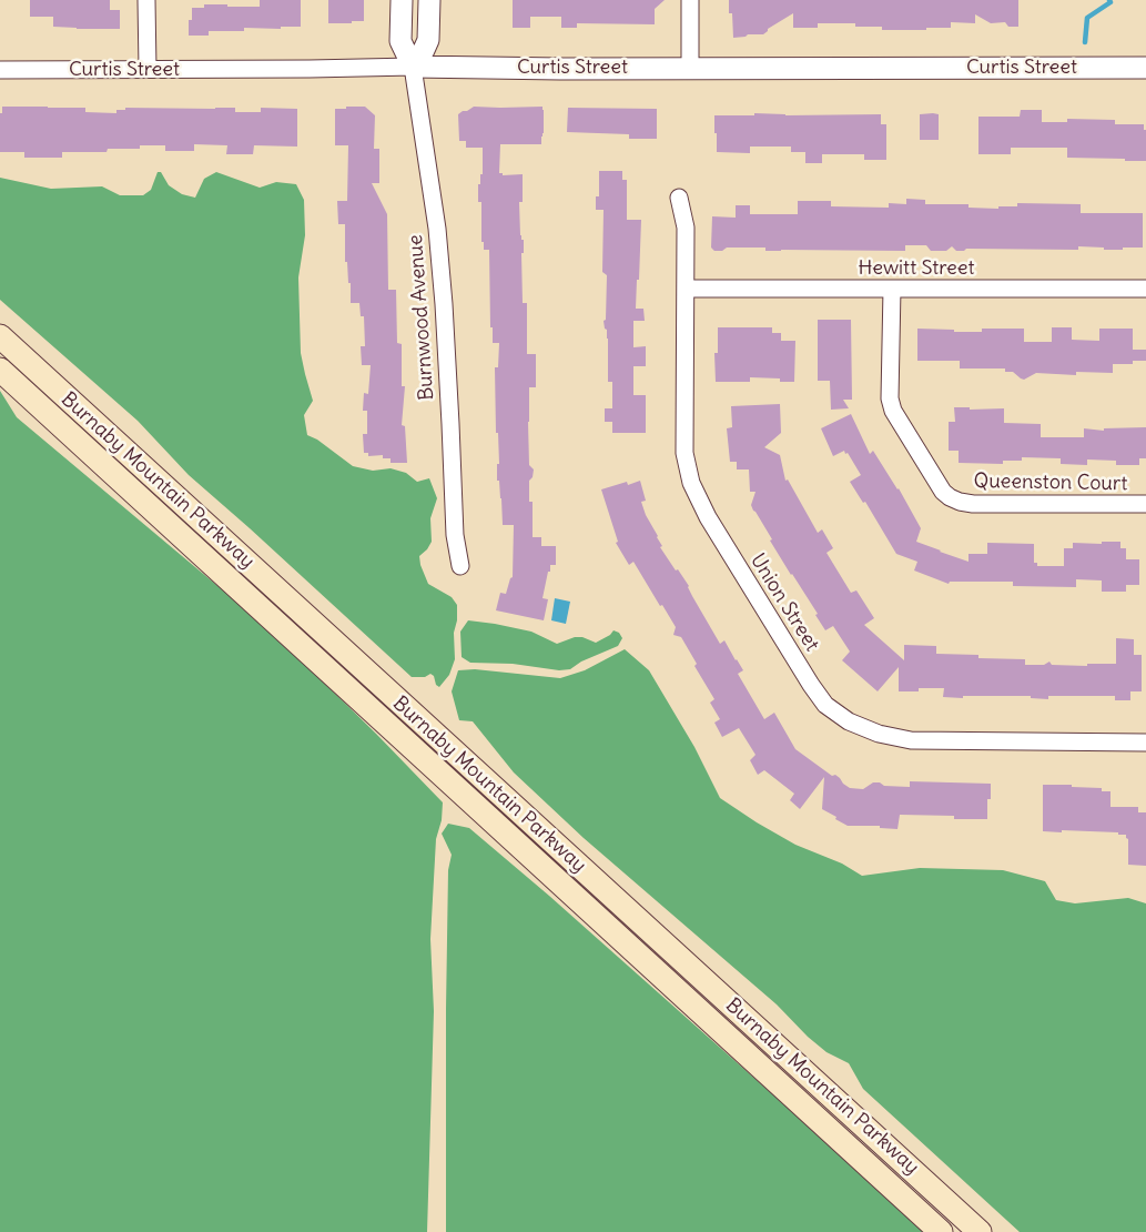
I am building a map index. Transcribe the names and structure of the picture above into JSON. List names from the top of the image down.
{
  "streets": {
    "main road": ["Burnaby Mountain Parkway"],
    "street": [
      "Curtis Street",
      "Hewitt Street",
      "Burnwood Avenue",
      "Queenston Court",
      "Union Street"
    ]
  },
  "crossings": [
    ["Curtis Street", "Burnwood Avenue"],
    ["Hewitt Street", "Queenston Court"],
    ["Hewitt Street", "Union Street"]
  ]
}
